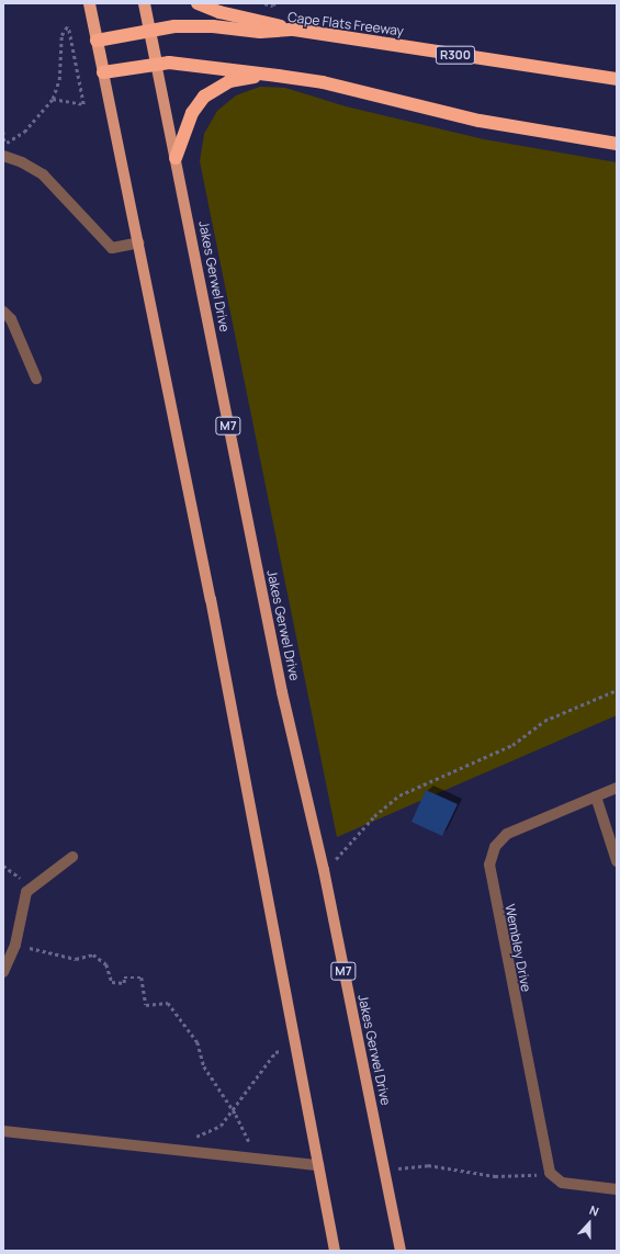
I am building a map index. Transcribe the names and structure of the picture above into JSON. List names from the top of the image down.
{
  "streets": {
    "highway": [
      "Cape Flats Freeway",
      "R300",
      "Jakes Gerwel Drive",
      "M7"
    ],
    "street": ["Wembley Drive"]
  },
  "crossings": [
    ["Cape Flats Freeway", "Jakes Gerwel Drive"]
  ],
  "north": "top"
}
